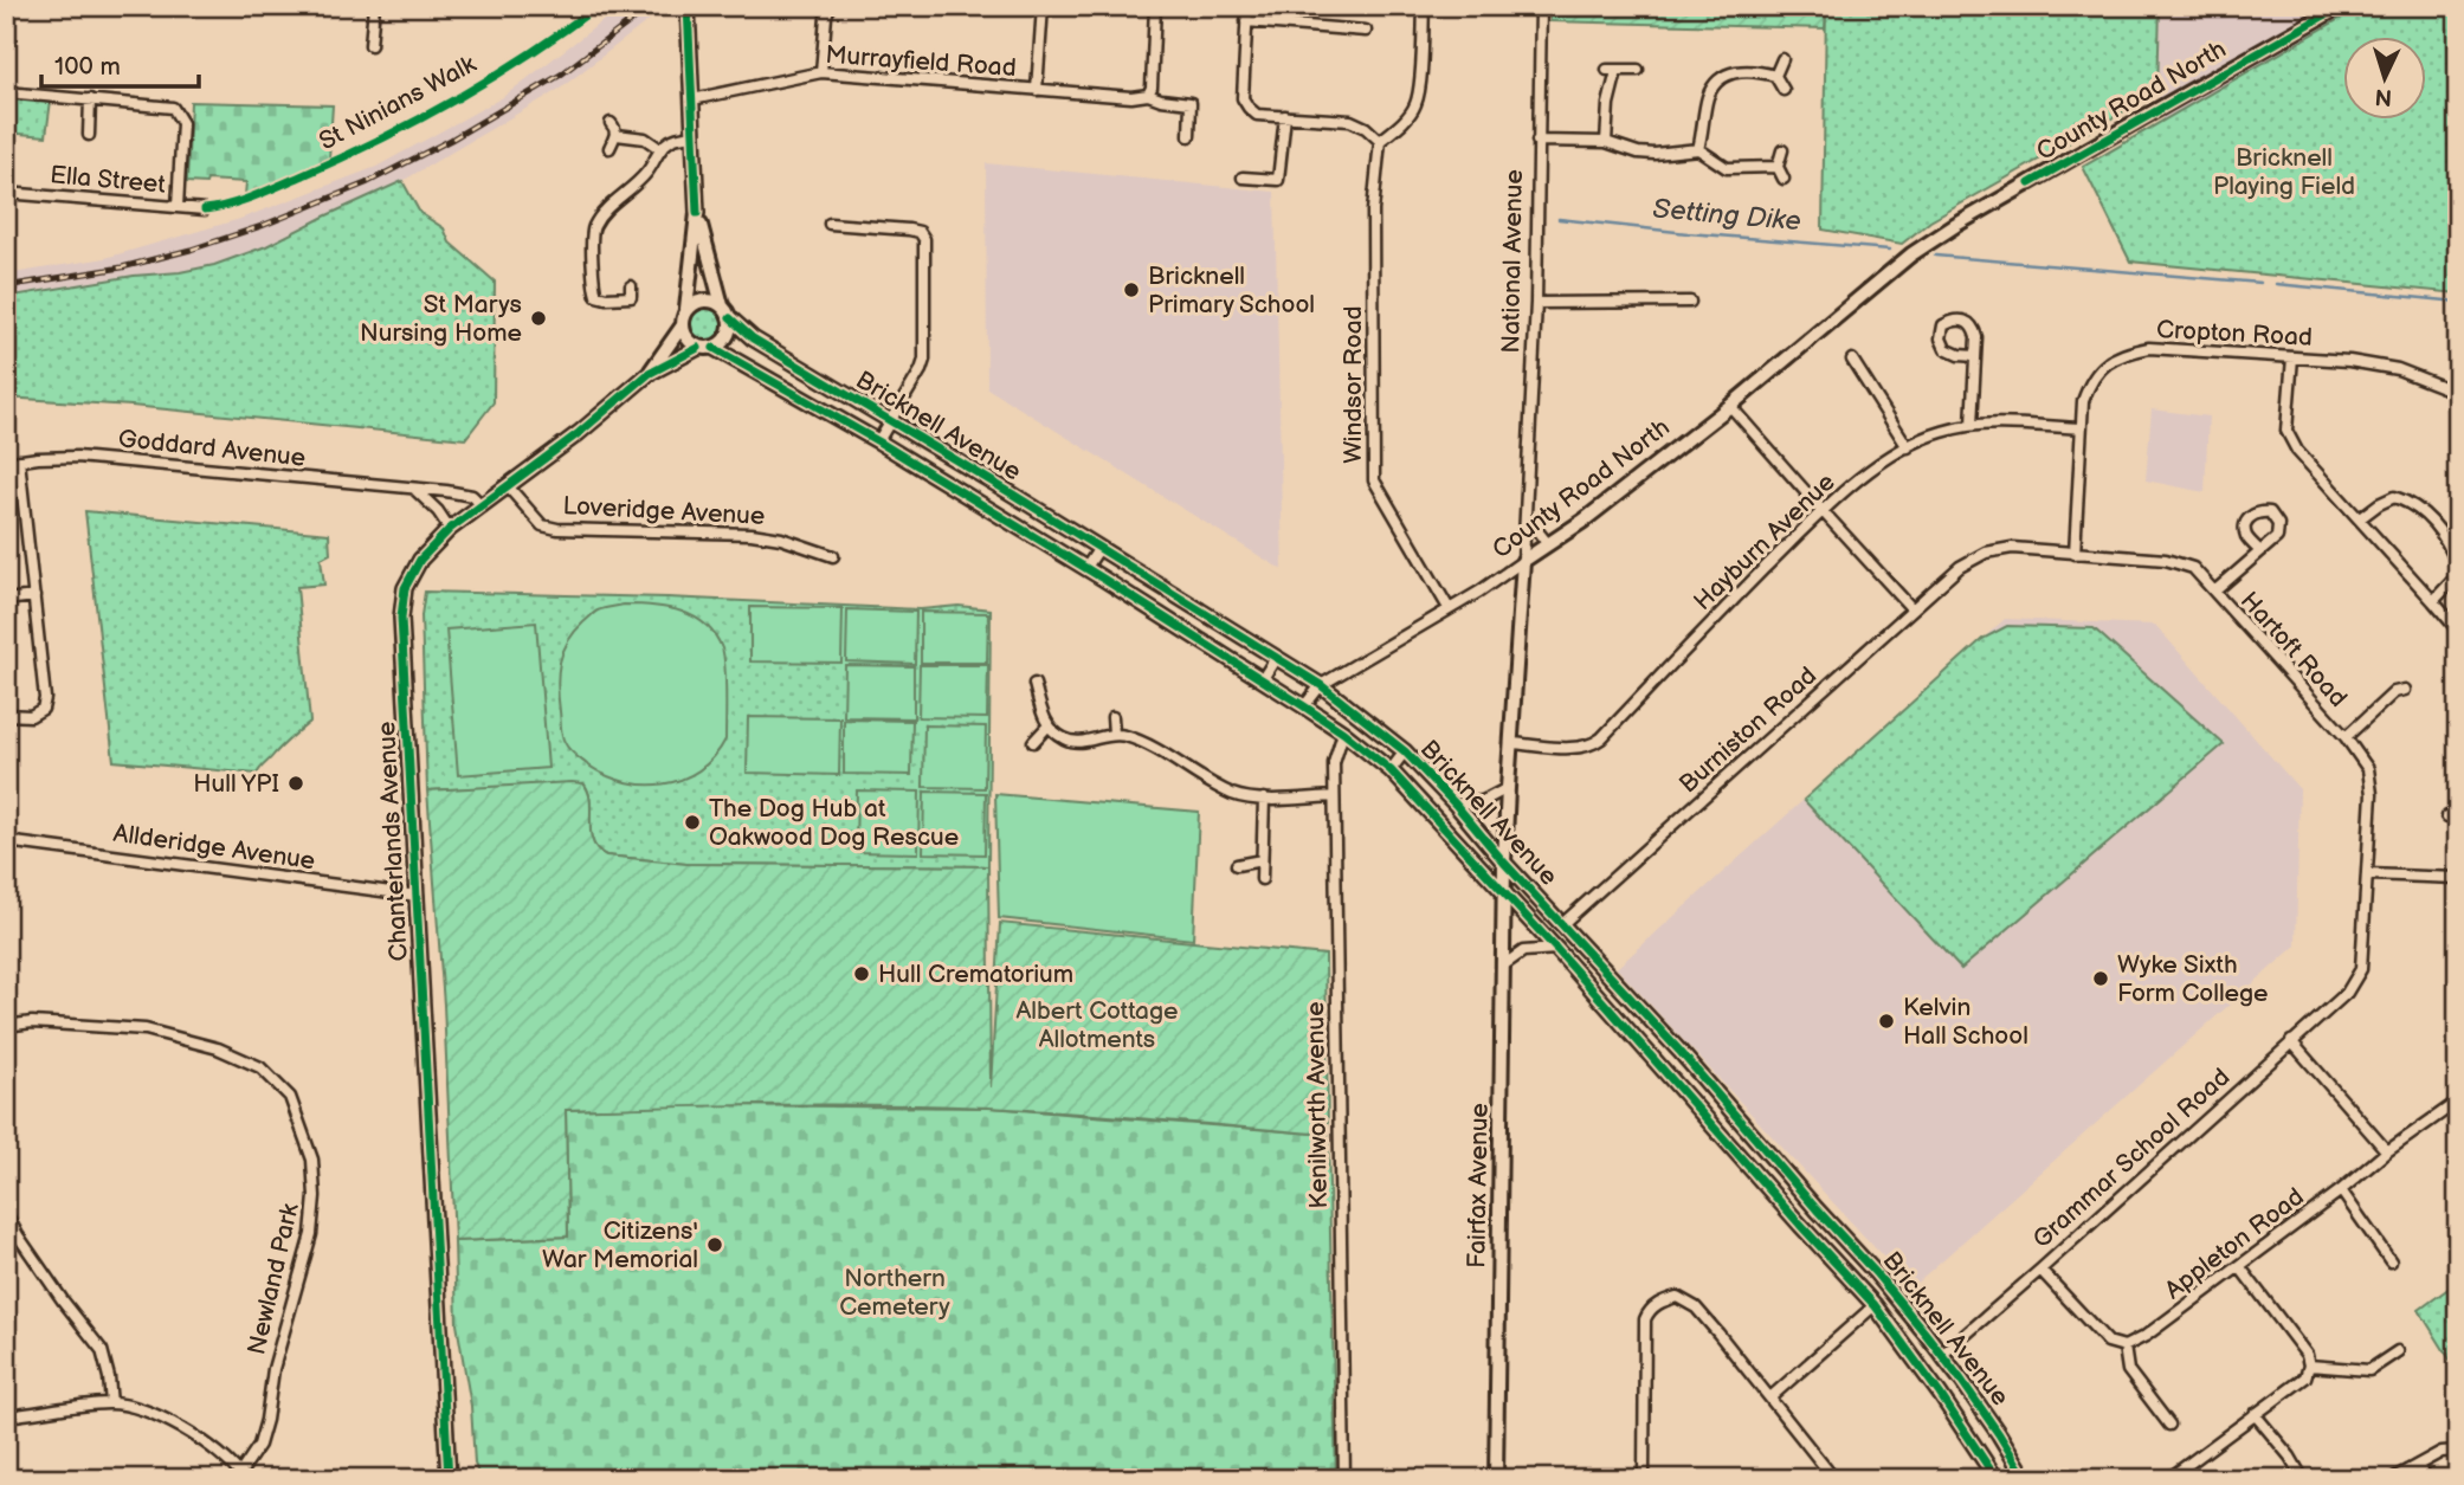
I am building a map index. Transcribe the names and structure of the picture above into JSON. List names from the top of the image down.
{
  "streets": {
    "street": [
      "Murrayfield Road",
      "County Road North",
      "Ella Street",
      "National Avenue",
      "Cropton Road",
      "Windsor Road",
      "Bricknell Avenue",
      "Goddard Avenue",
      "Loveridge Avenue",
      "Hayburn Avenue",
      "Hartoft Road",
      "Burniston Road",
      "Chanterlands Avenue",
      "Allderidge Avenue",
      "Kenilworth Avenue",
      "Grammar School Road",
      "Fairfax Avenue",
      "Appleton Road",
      "Newland Park"
    ],
    "cycle path": ["St Ninians Walk"]
  },
  "crossings": [
    ["County Road North", "National Avenue"],
    ["County Road North", "Windsor Road"],
    ["County Road North", "Bricknell Avenue"],
    ["National Avenue", "Bricknell Avenue"],
    ["National Avenue", "Hayburn Avenue"],
    ["National Avenue", "Fairfax Avenue"],
    ["Cropton Road", "Hayburn Avenue"],
    ["Cropton Road", "Hartoft Road"],
    ["Bricknell Avenue", "Burniston Road"],
    ["Bricknell Avenue", "Chanterlands Avenue"],
    ["Bricknell Avenue", "Kenilworth Avenue"],
    ["Bricknell Avenue", "Grammar School Road"],
    ["Bricknell Avenue", "Fairfax Avenue"],
    ["Goddard Avenue", "Chanterlands Avenue"],
    ["Loveridge Avenue", "Chanterlands Avenue"],
    ["Hartoft Road", "Burniston Road"],
    ["Hartoft Road", "Grammar School Road"],
    ["Chanterlands Avenue", "Allderidge Avenue"]
  ],
  "water": ["Setting Dike"],
  "parks": ["Bricknell Playing Field", "Albert Cottage Allotments", "Northern Cemetery"],
  "places": [
    "Bricknell Primary School",
    "St Marys Nursing Home",
    "Hull YPI",
    "The Dog Hub at Oakwood Dog Rescue",
    "Hull Crematorium",
    "Wyke Sixth Form College",
    "Kelvin Hall School",
    "Citizens' War Memorial"
  ],
  "scale_bar": "100 m",
  "north": "bottom"
}
